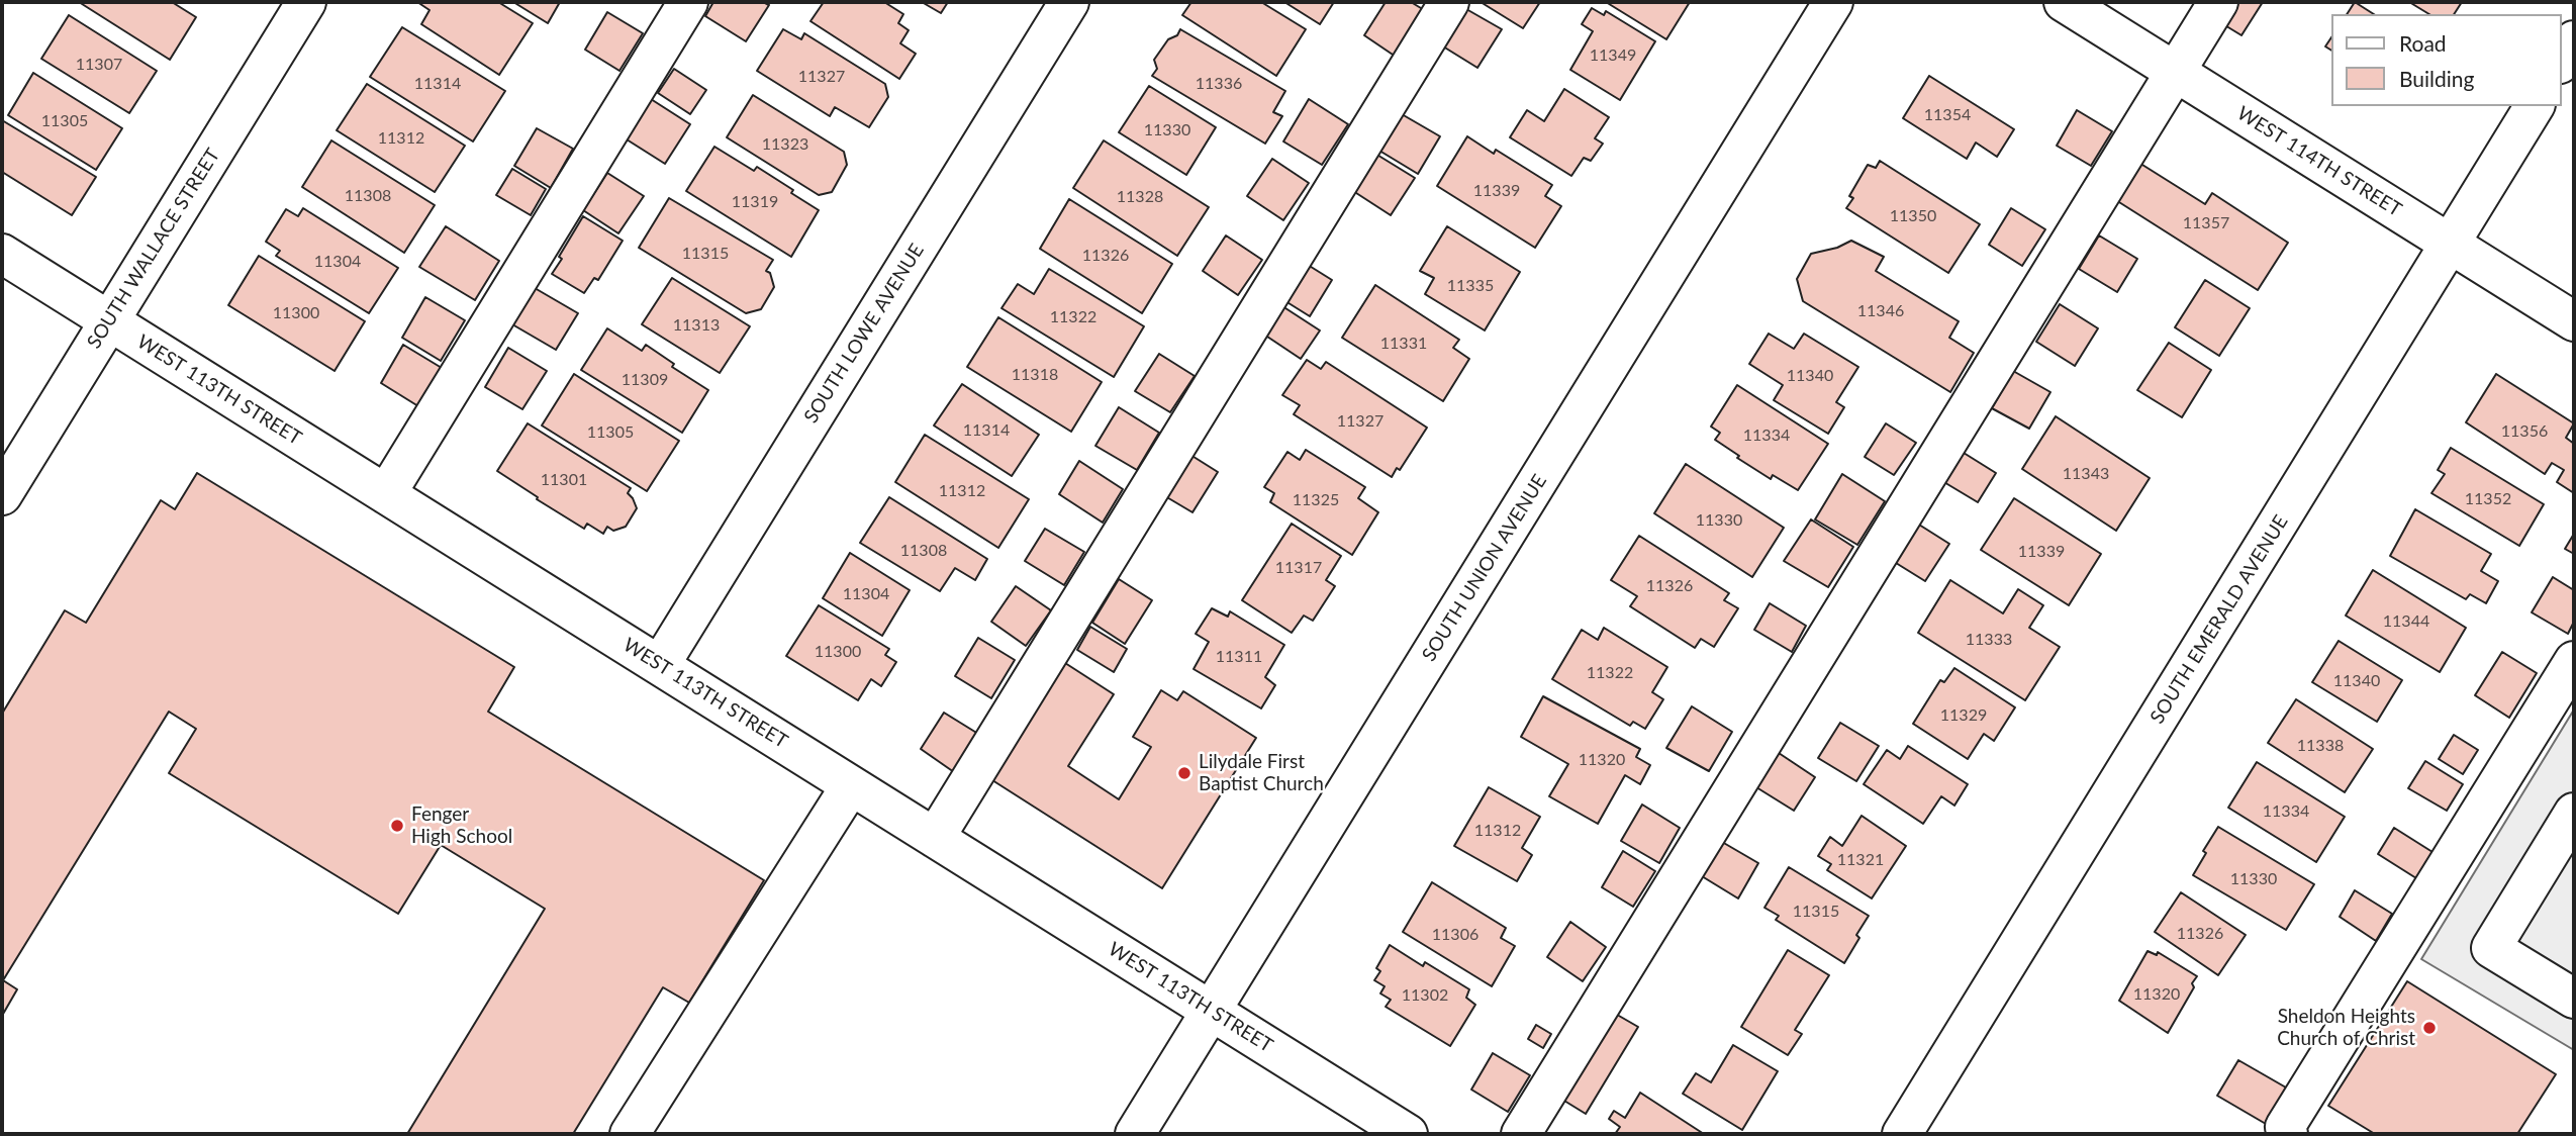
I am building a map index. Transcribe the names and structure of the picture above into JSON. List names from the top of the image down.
{
  "streets": {
    "street": [
      "WEST 114TH STREET",
      "SOUTH WALLACE STREET",
      "SOUTH LOWE AVENUE",
      "WEST 113TH STREET",
      "SOUTH UNION AVENUE",
      "SOUTH EMERALD AVENUE"
    ]
  },
  "crossings": [
    ["WEST 114TH STREET", "SOUTH EMERALD AVENUE"],
    ["SOUTH WALLACE STREET", "WEST 113TH STREET"],
    ["SOUTH LOWE AVENUE", "WEST 113TH STREET"],
    ["WEST 113TH STREET", "SOUTH UNION AVENUE"]
  ],
  "places": ["Lilydale First Baptist Church", "Fenger High School", "Sheldon Heights Church of Christ"],
  "house_numbers": [
    "11349",
    "11307",
    "11327",
    "11314",
    "11336",
    "11354",
    "11305",
    "11330",
    "11312",
    "11323",
    "11339",
    "11308",
    "11328",
    "11319",
    "11350",
    "11357",
    "11315",
    "11326",
    "11304",
    "11335",
    "11346",
    "11300",
    "11322",
    "11313",
    "11331",
    "11318",
    "11340",
    "11309",
    "11327",
    "11314",
    "11356",
    "11305",
    "11334",
    "11343",
    "11301",
    "11312",
    "11352",
    "11325",
    "11330",
    "11308",
    "11339",
    "11317",
    "11326",
    "11304",
    "11344",
    "11333",
    "11300",
    "11311",
    "11322",
    "11340",
    "11329",
    "11338",
    "11320",
    "11334",
    "11312",
    "11321",
    "11330",
    "11315",
    "11326",
    "11306",
    "11320",
    "11302"
  ],
  "legend": ["Road", "Building"]
}
